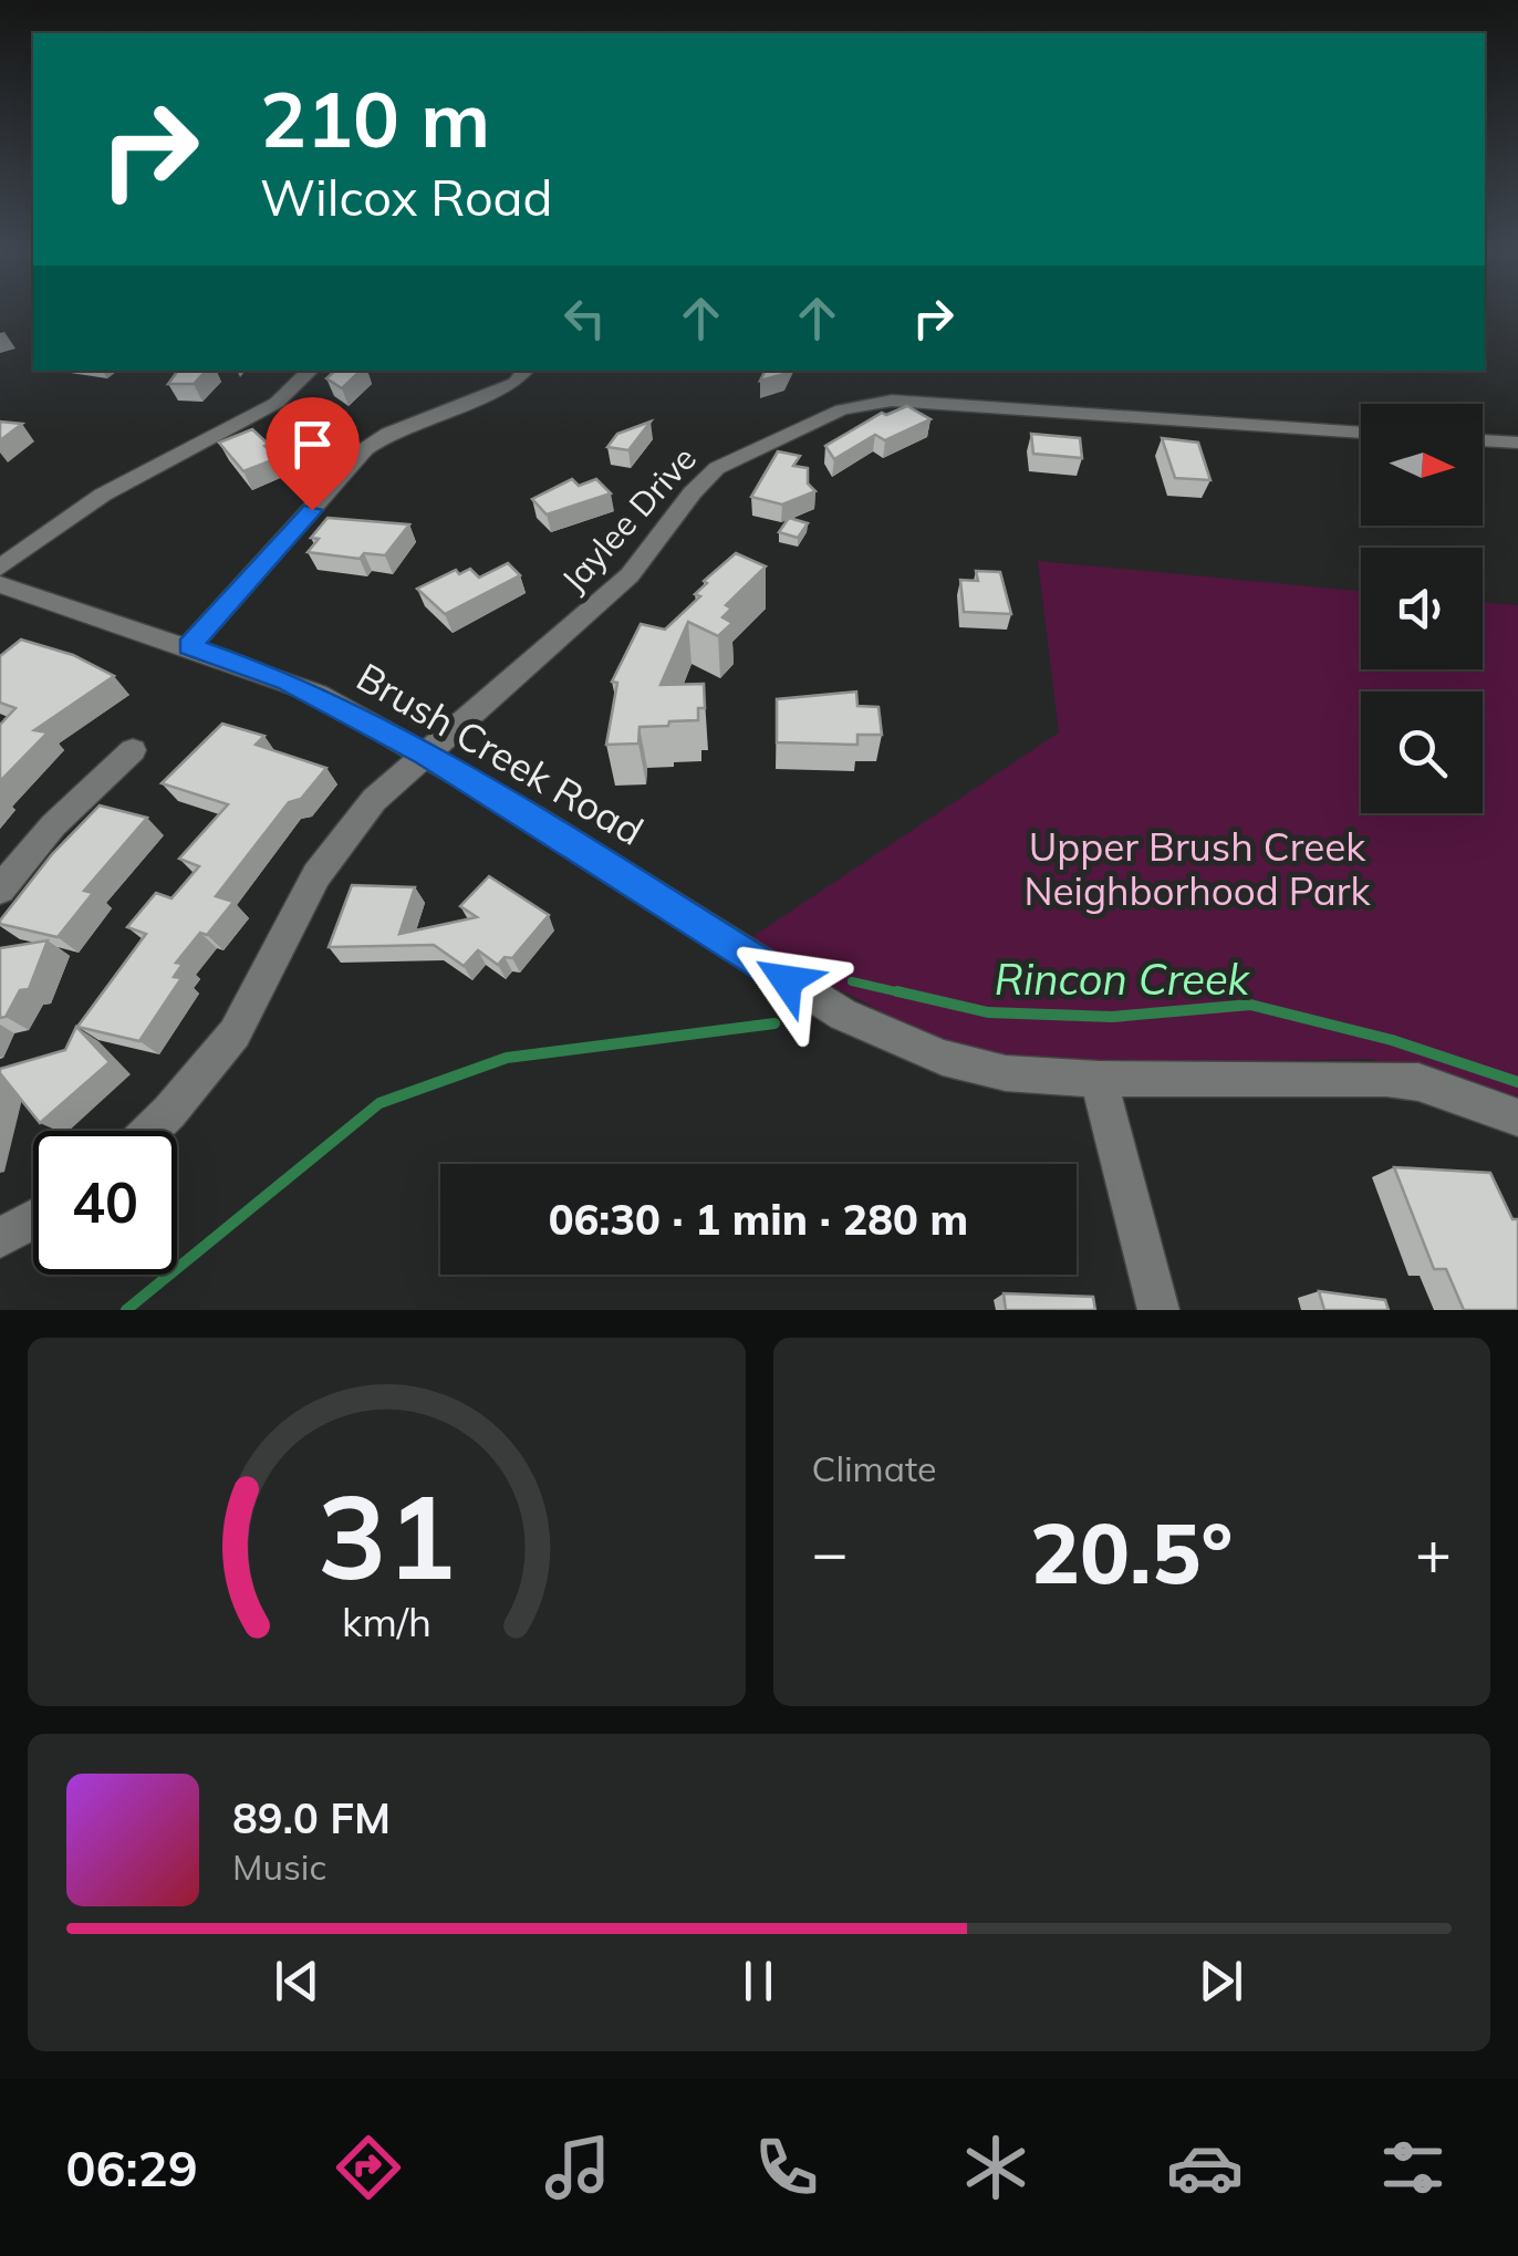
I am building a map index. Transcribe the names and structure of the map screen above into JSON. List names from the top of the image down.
{
  "streets": {
    "street": ["Jaylee Drive", "Brush Creek Road"]
  },
  "crossings": [
    ["Jaylee Drive", "Brush Creek Road"]
  ],
  "water": ["Rincon Creek"],
  "parks": ["Upper Brush Creek Neighborhood Park"],
  "north": "right",
  "page": {
    "turn": ["210 m", "Wilcox Road"],
    "limit": "40",
    "trip": "06:30 · 1 min · 280 m",
    "tile": "Climate",
    "heat": ["−", "20.5°", "+"],
    "song": ["89.0 FM", "Music"],
    "tabs": "06:29",
    "gauge": ["31", "km/h"]
  }
}
